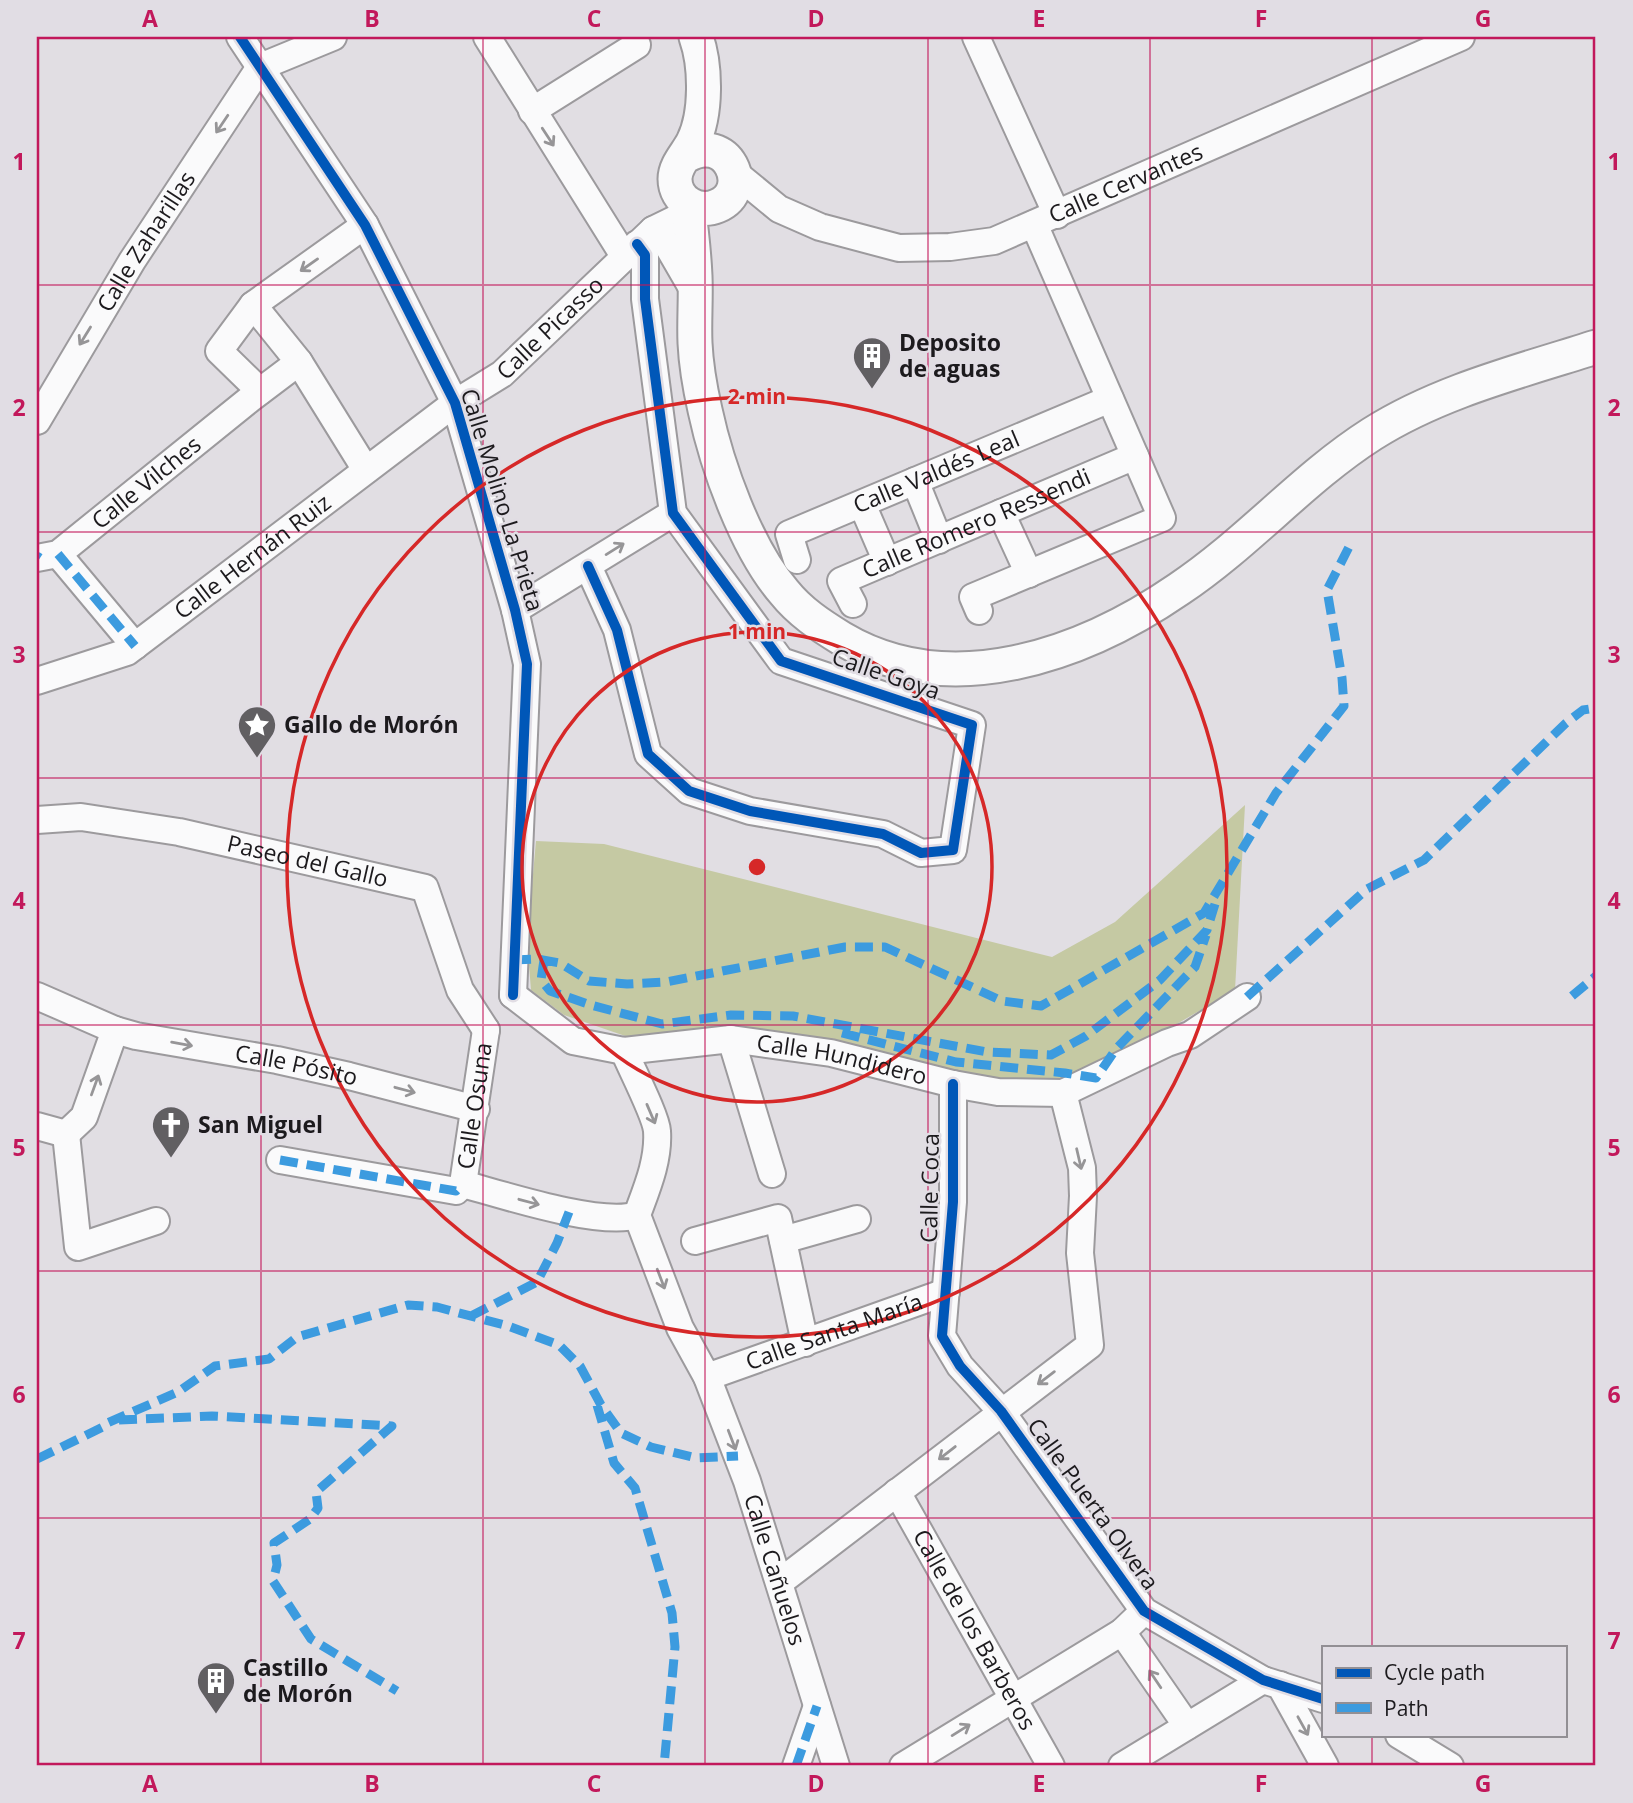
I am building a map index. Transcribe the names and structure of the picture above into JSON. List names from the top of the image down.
{
  "streets": {
    "street": [
      "Calle Cervantes",
      "Calle Zaharillas",
      "Calle Picasso",
      "Calle Valdés Leal",
      "Calle Vilches",
      "Calle Molino La Prieta",
      "Calle Romero Ressendi",
      "Calle Hernán Ruiz",
      "Calle Goya",
      "Paseo del Gallo",
      "Calle Hundidero",
      "Calle Pósito",
      "Calle Osuna",
      "Calle Coca",
      "Calle Santa María",
      "Calle Puerta Olvera",
      "Calle Cañuelos",
      "Calle de los Barberos"
    ]
  },
  "crossings": [
    ["Calle Cervantes", "Calle Picasso"],
    ["Calle Zaharillas", "Calle Molino La Prieta"],
    ["Calle Picasso", "Calle Molino La Prieta"],
    ["Calle Picasso", "Calle Hernán Ruiz"],
    ["Calle Picasso", "Calle Goya"],
    ["Calle Molino La Prieta", "Calle Hernán Ruiz"],
    ["Calle Molino La Prieta", "Calle Hundidero"],
    ["Paseo del Gallo", "Calle Osuna"],
    ["Calle Hundidero", "Calle Coca"],
    ["Calle Pósito", "Calle Osuna"],
    ["Calle Coca", "Calle Santa María"],
    ["Calle Santa María", "Calle Puerta Olvera"],
    ["Calle Santa María", "Calle Cañuelos"]
  ],
  "one_way": ["Calle Cañuelos"],
  "places": {
    "building": ["Deposito de aguas", "Castillo de Morón"],
    "place": ["Gallo de Morón"],
    "church": ["San Miguel"]
  },
  "legend": ["Cycle path", "Path"],
  "grid": {
    "columns": [
      "A",
      "B",
      "C",
      "D",
      "E",
      "F",
      "G"
    ],
    "rows": [
      "1",
      "2",
      "3",
      "4",
      "5",
      "6",
      "7"
    ]
  },
  "rings": ["2 min", "1 min"]
}
